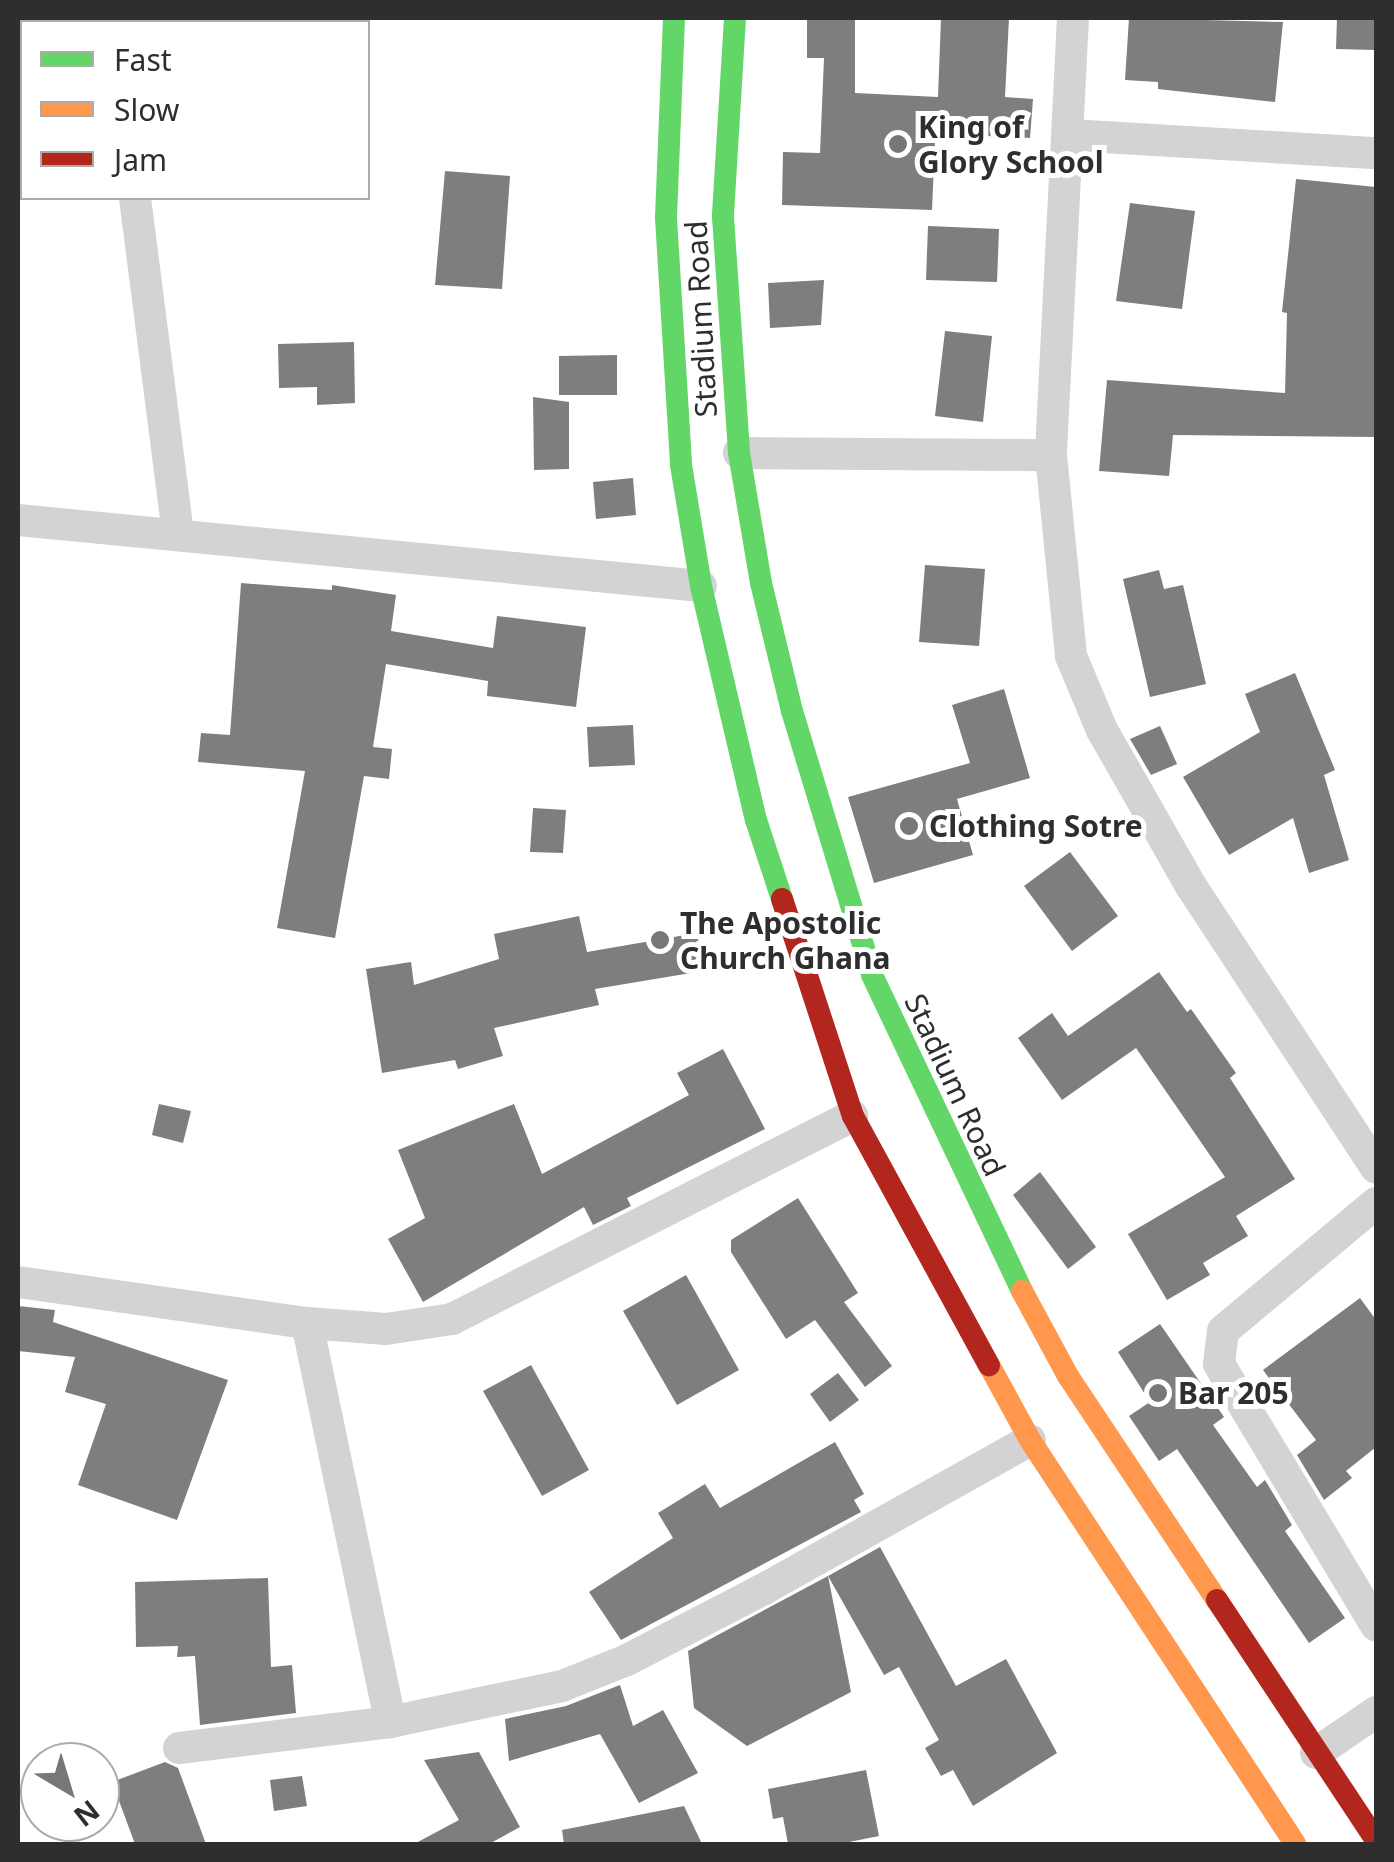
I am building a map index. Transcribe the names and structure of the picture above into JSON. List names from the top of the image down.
{
  "streets": {
    "main road": ["Stadium Road"]
  },
  "places": [
    "King of Glory School",
    "Clothing Sotre",
    "The Apostolic Church Ghana",
    "Bar 205"
  ],
  "legend": ["Fast", "Slow", "Jam"],
  "north": "bottom right"
}
